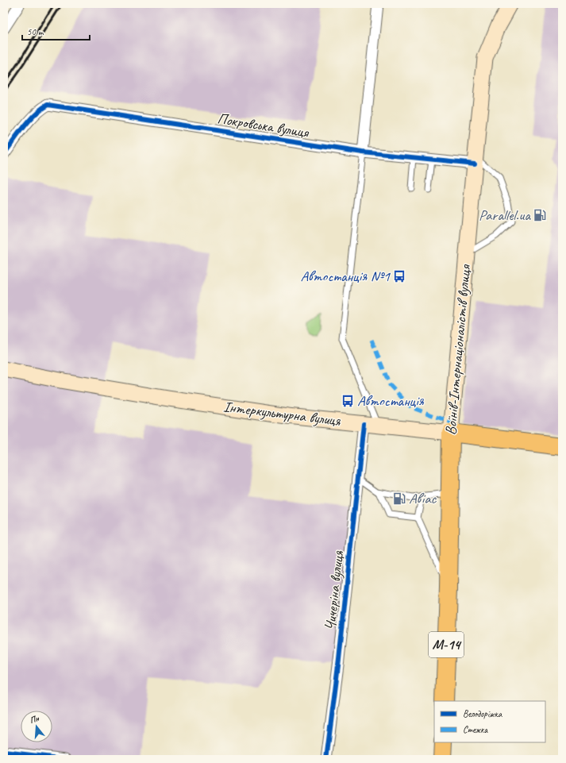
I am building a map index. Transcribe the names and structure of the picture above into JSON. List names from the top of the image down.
{
  "streets": {
    "highway": ["Воїнів-Інтернаціоналістів вулиця", "Інтеркультурна вулиця", "М-14"],
    "street": ["Покровська вулиця", "Чичеріна вулиця"]
  },
  "crossings": [
    ["Покровська вулиця", "Воїнів-Інтернаціоналістів вулиця"],
    ["Воїнів-Інтернаціоналістів вулиця", "Інтеркультурна вулиця"],
    ["Інтеркультурна вулиця", "Чичеріна вулиця"]
  ],
  "places": {
    "fuel station": ["Parallel.ua", "Авіас"],
    "bus stop": ["Автостанція №1", "Автостанція"]
  },
  "legend": ["Велодоріжка", "Стежка"],
  "scale_bar": "50 m",
  "north": "top"
}
